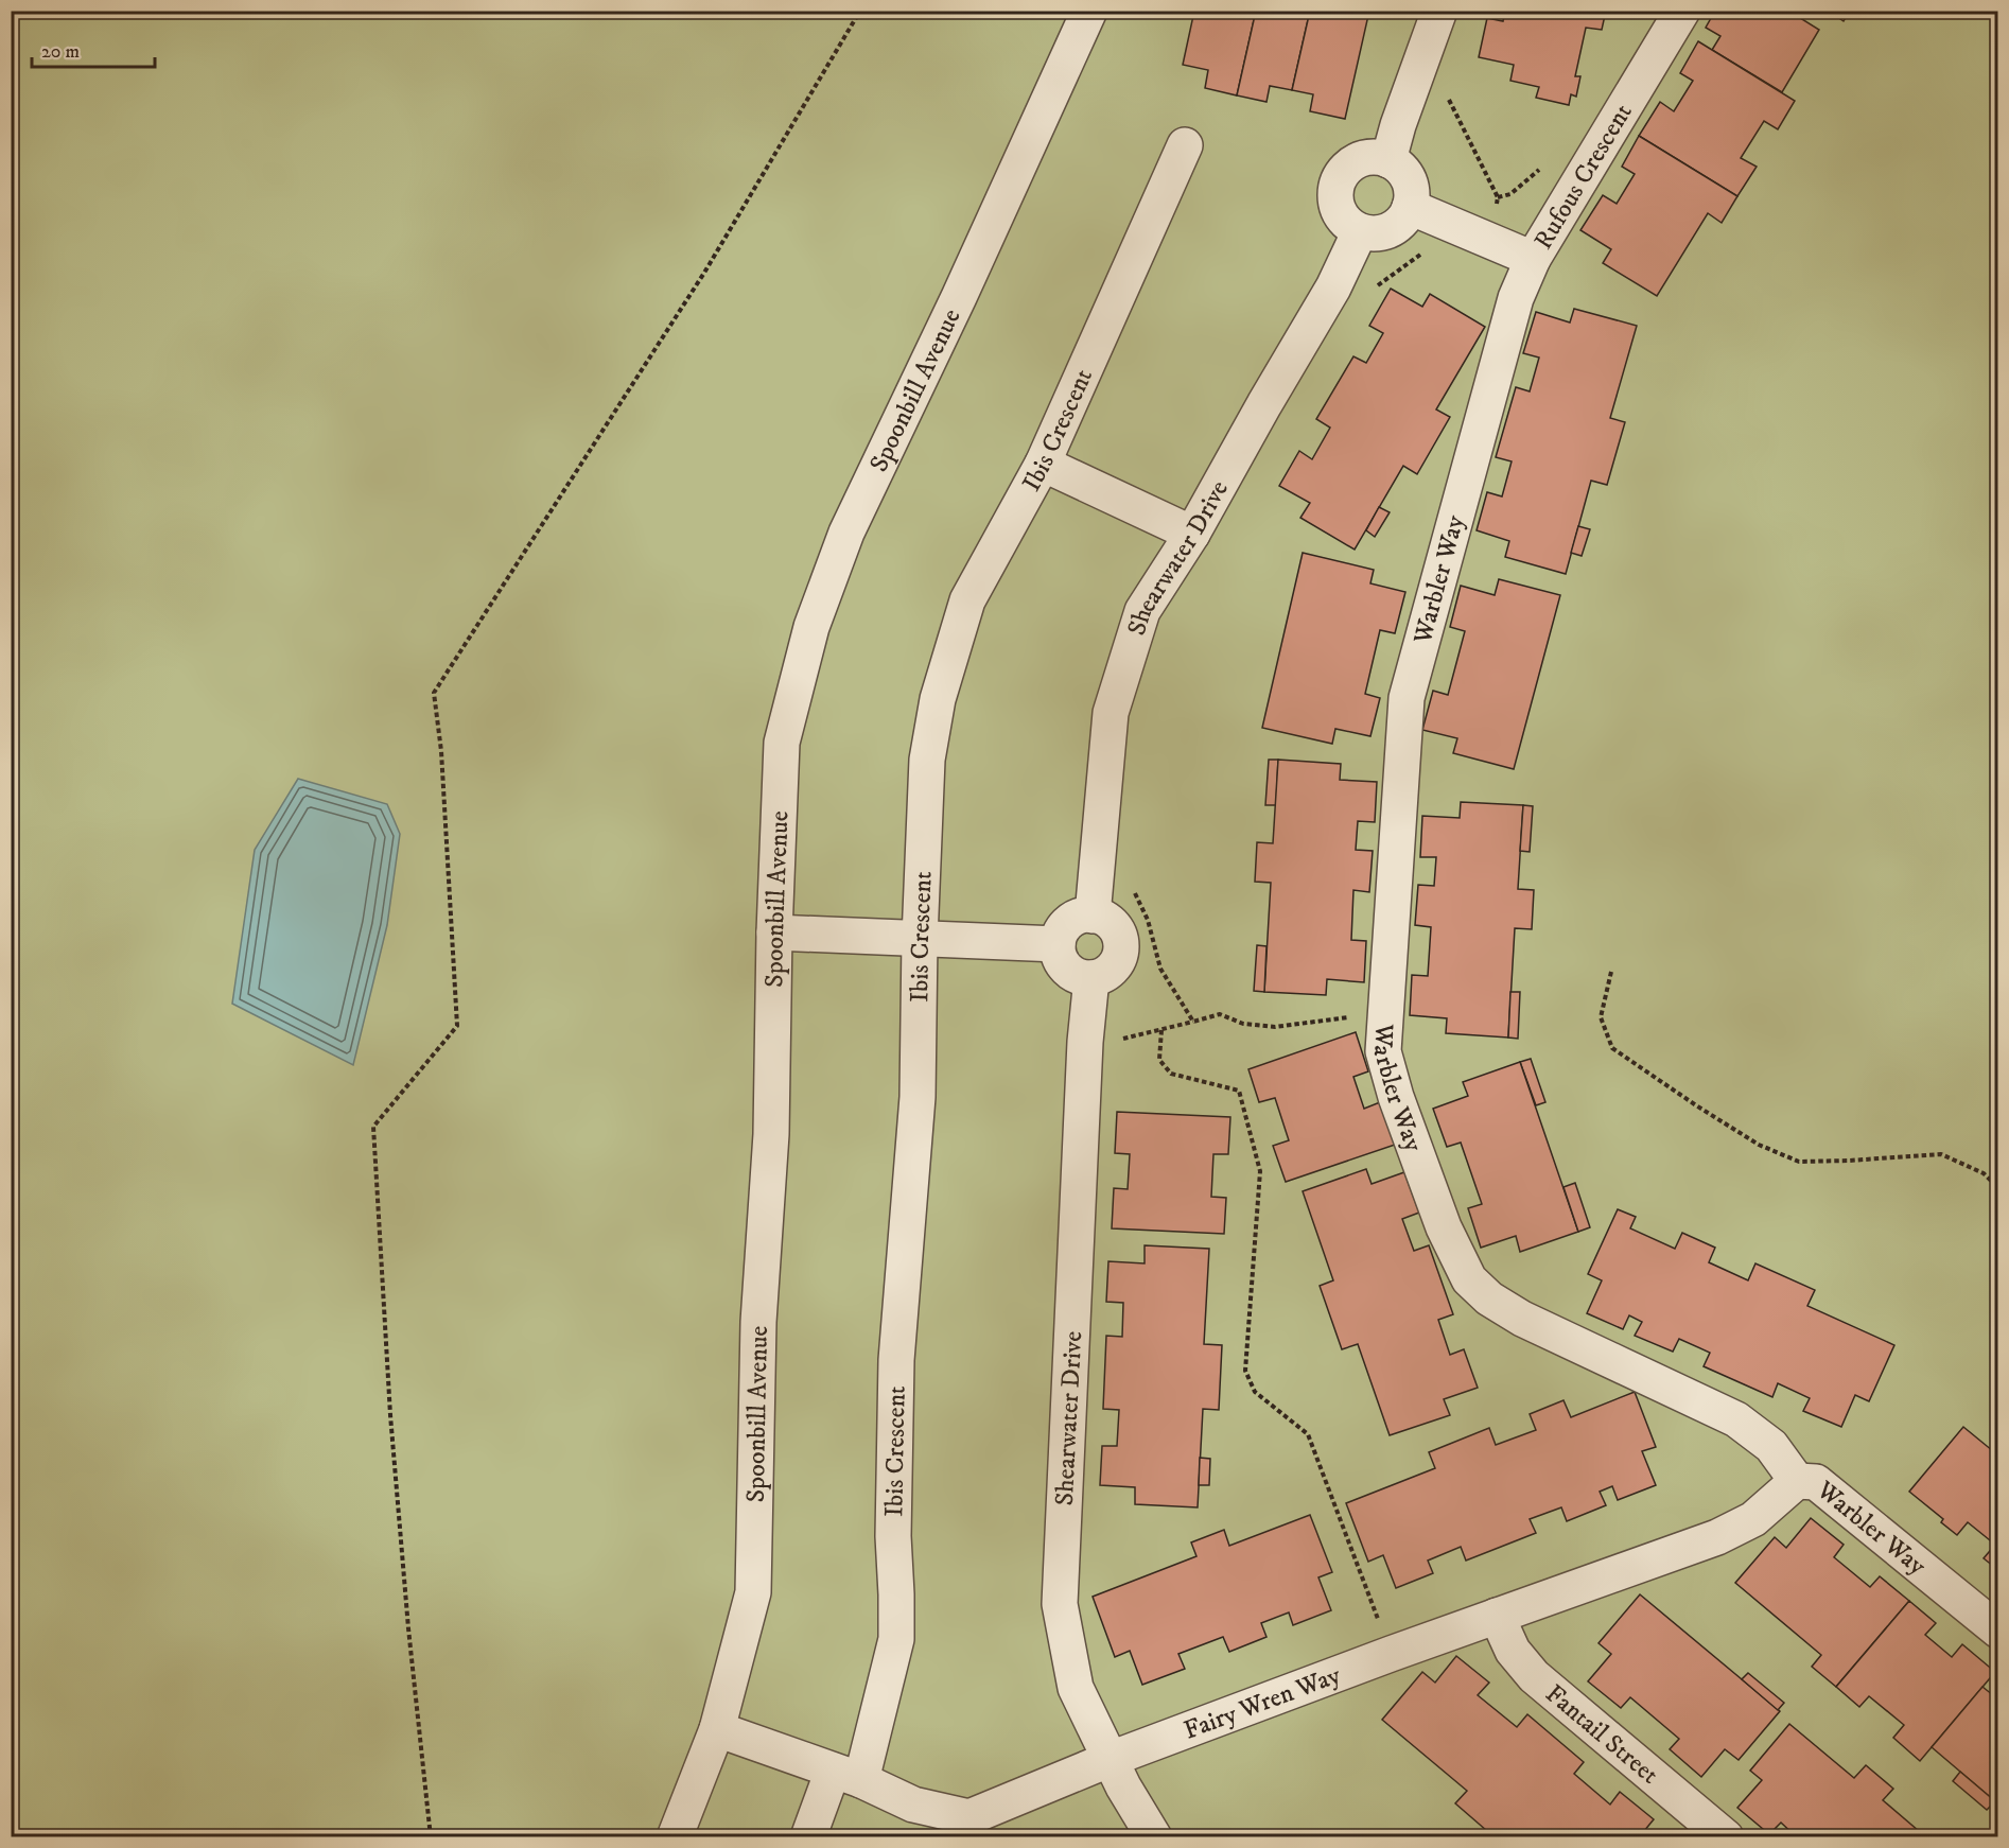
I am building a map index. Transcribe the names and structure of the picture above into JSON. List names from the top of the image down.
{
  "streets": {
    "street": [
      "Rufous Crescent",
      "Spoonbill Avenue",
      "Ibis Crescent",
      "Shearwater Drive",
      "Warbler Way",
      "Fairy Wren Way",
      "Fantail Street"
    ]
  },
  "crossings": [
    ["Rufous Crescent", "Shearwater Drive"],
    ["Rufous Crescent", "Warbler Way"],
    ["Spoonbill Avenue", "Fairy Wren Way"],
    ["Ibis Crescent", "Fairy Wren Way"],
    ["Shearwater Drive", "Fairy Wren Way"],
    ["Warbler Way", "Fairy Wren Way"],
    ["Fairy Wren Way", "Fantail Street"]
  ],
  "scale_bar": "20 m"
}
